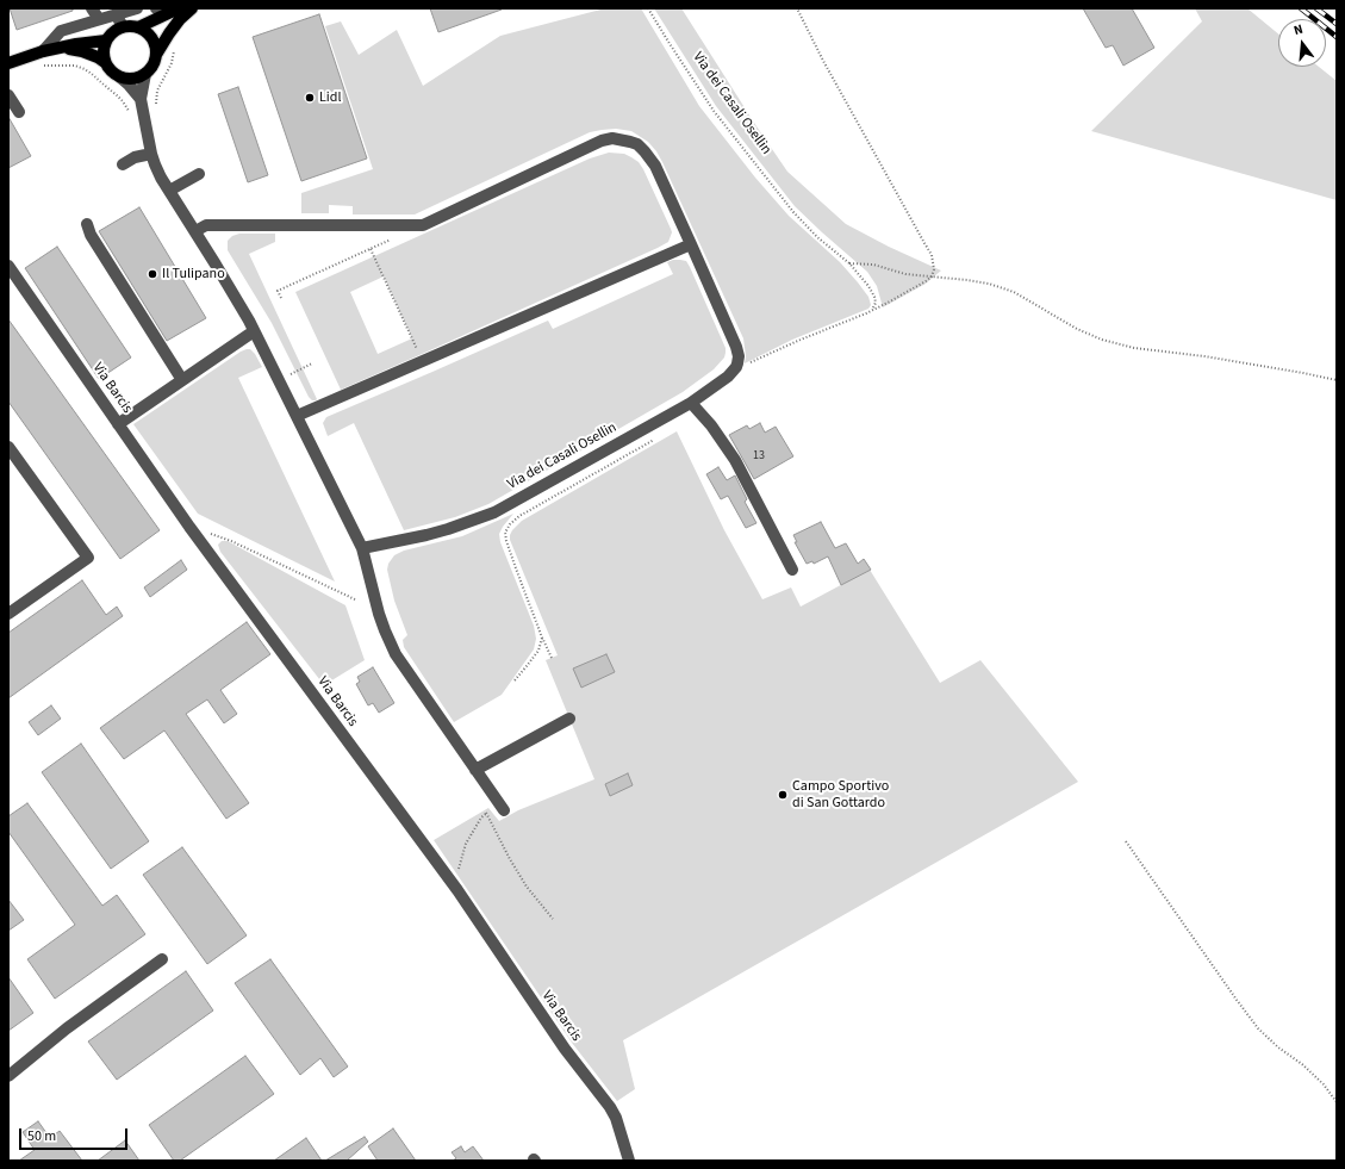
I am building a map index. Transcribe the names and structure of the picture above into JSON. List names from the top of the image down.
{
  "streets": {
    "street": ["Via dei Casali Osellin", "Via Barcis"]
  },
  "places": ["Lidl", "Il Tulipano", "Campo Sportivo di San Gottardo"],
  "house_numbers": ["13"],
  "scale_bar": "50 m",
  "north": "top"
}
